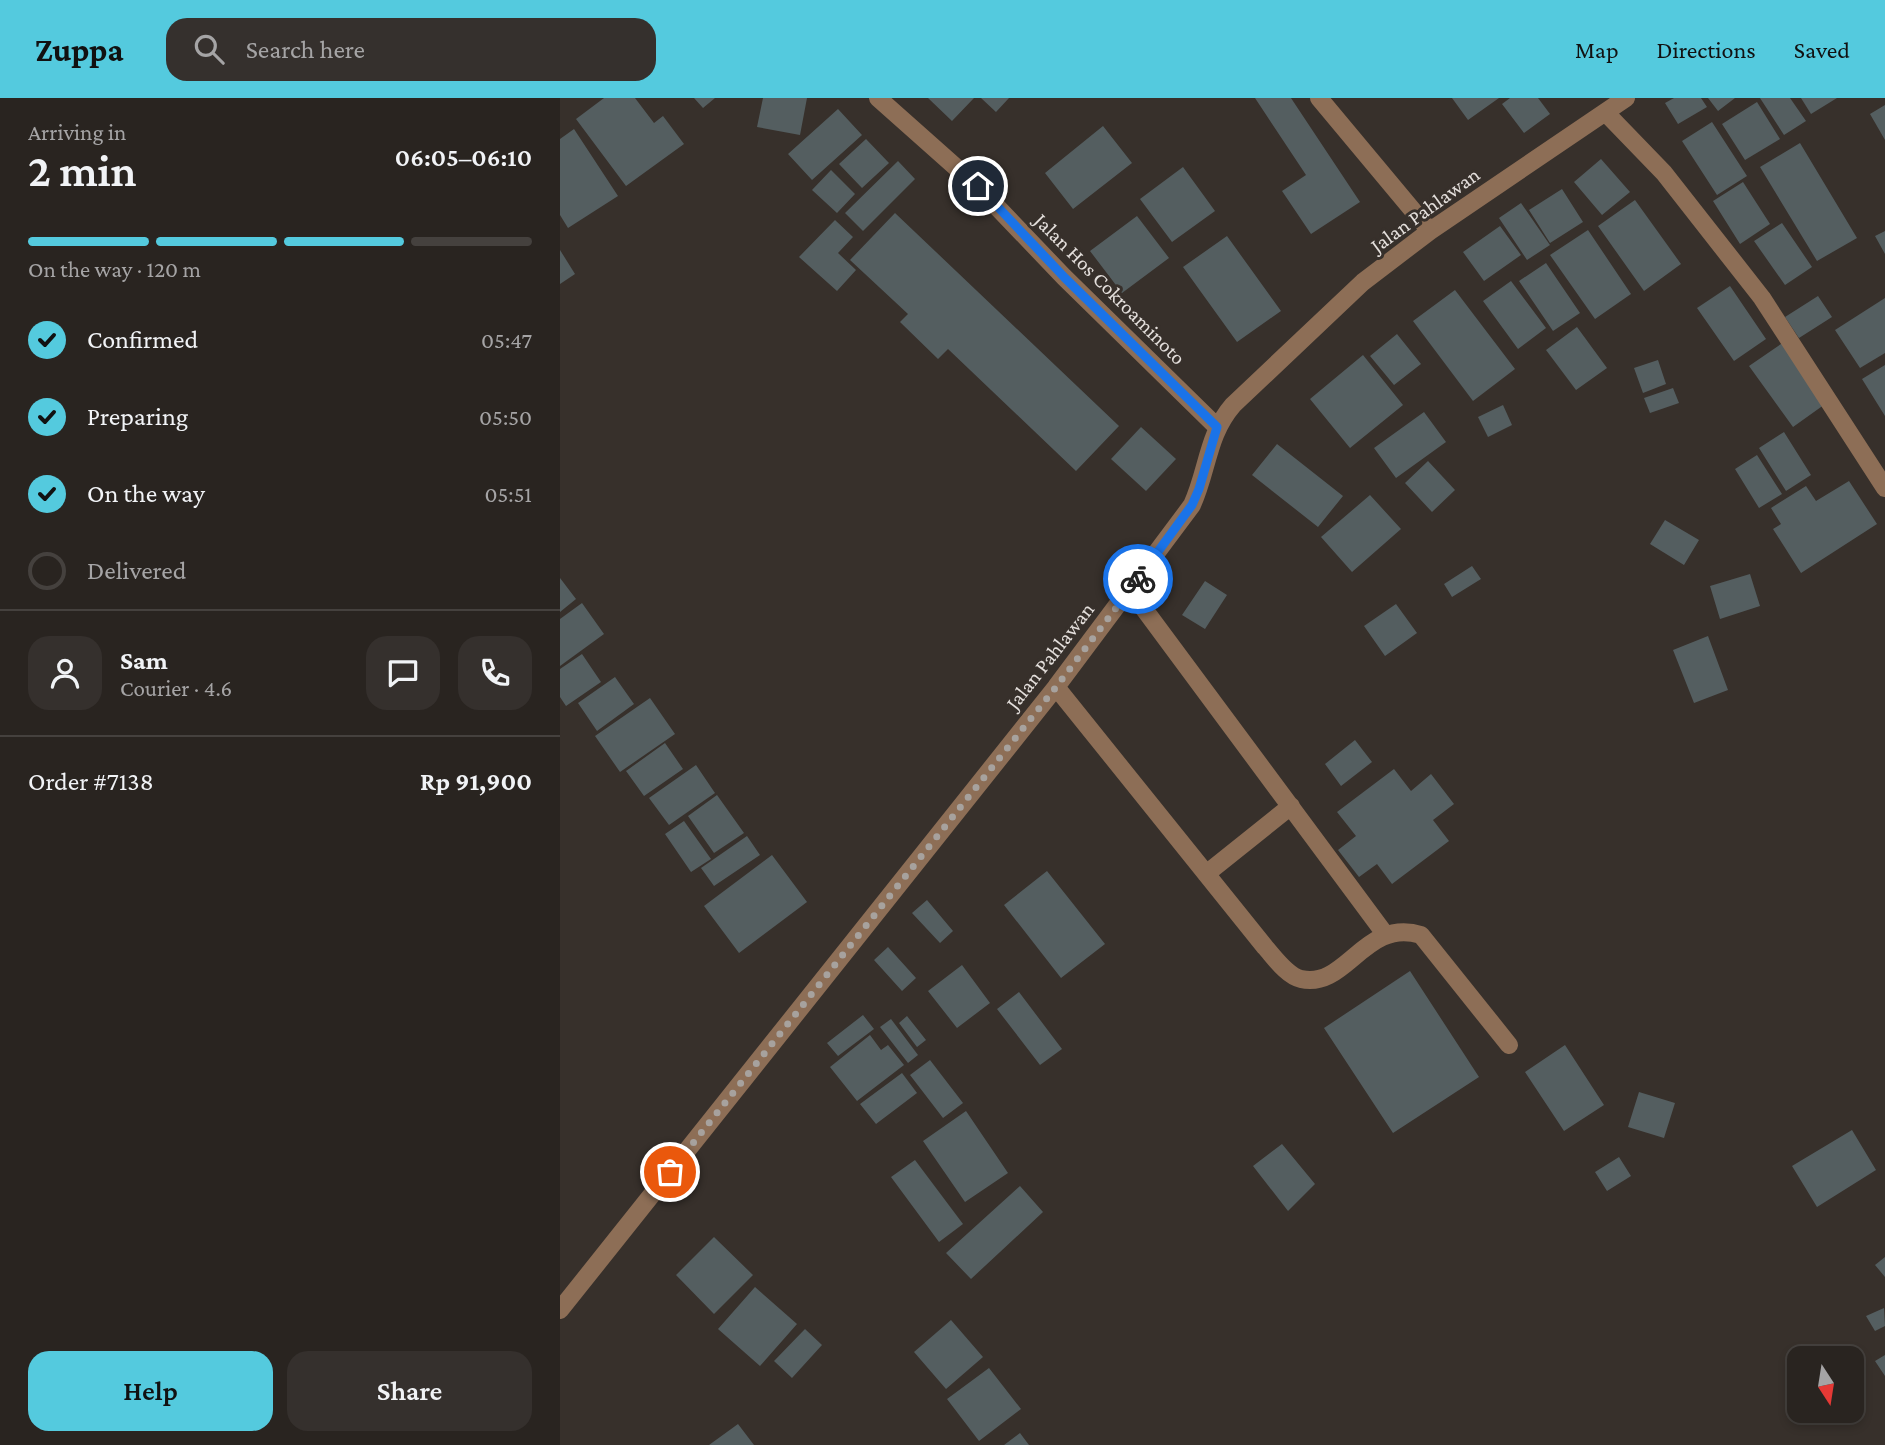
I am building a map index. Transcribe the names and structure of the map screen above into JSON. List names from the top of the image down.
{
  "streets": {
    "street": ["Jalan Pahlawan", "Jalan Hos Cokroaminoto"]
  },
  "crossings": [
    ["Jalan Pahlawan", "Jalan Hos Cokroaminoto"]
  ],
  "north": "bottom",
  "page": {
    "header": "Zuppa",
    "search": "Search here",
    "nav": ["Map", "Directions", "Saved"],
    "heading": ["2 min", "Arriving in", "06:05–06:10"],
    "panel": [
      "Sam",
      "Courier · 4.6",
      "Order #7138",
      "Rp 91,900"
    ],
    "bar": "On the way · 120 m",
    "list": [
      ["Confirmed", "05:47"],
      ["Preparing", "05:50"],
      ["On the way", "05:51"],
      "Delivered"
    ],
    "buttons": ["Help", "Share"]
  }
}
